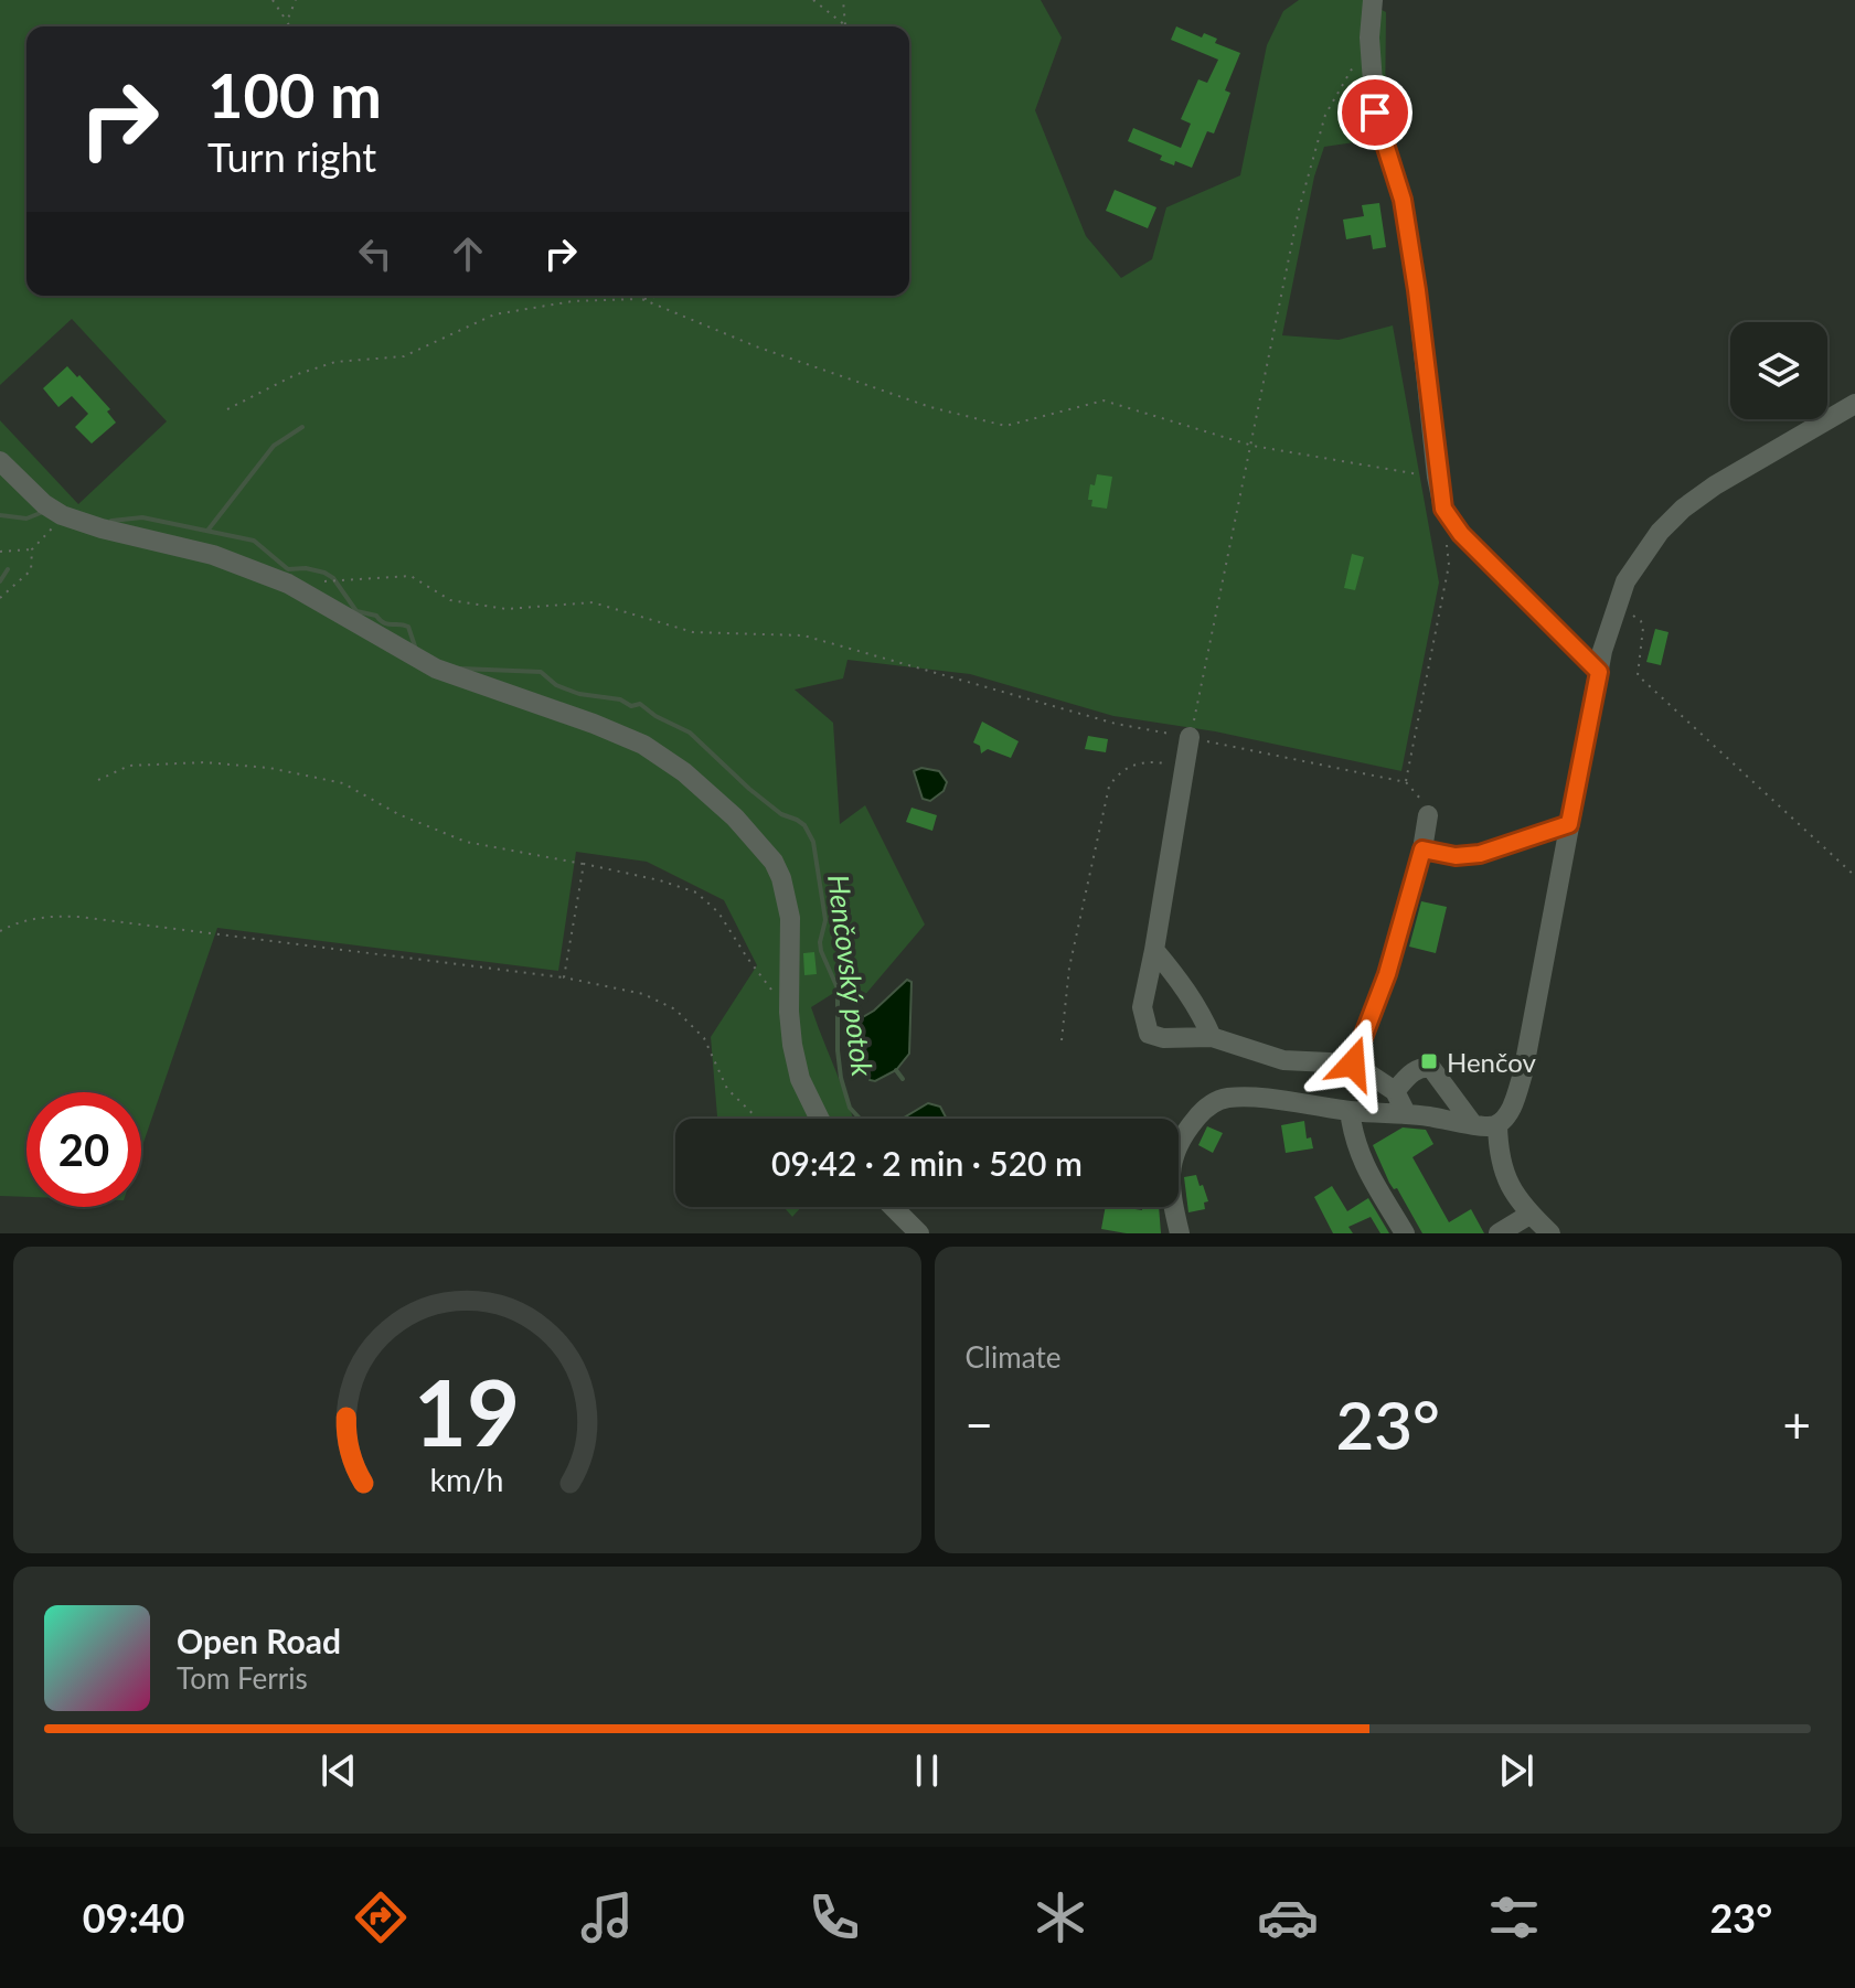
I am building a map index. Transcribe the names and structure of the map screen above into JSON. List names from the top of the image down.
{
  "water": ["Henčovský potok"],
  "places": {
    "transit": ["Henčov"]
  },
  "page": {
    "turn": ["100 m", "Turn right"],
    "limit": "20",
    "trip": "09:42 · 2 min · 520 m",
    "tile": "Climate",
    "heat": ["−", "23°", "+"],
    "song": ["Open Road", "Tom Ferris"],
    "tabs": ["09:40", "23°"],
    "gauge": ["19", "km/h"]
  }
}
